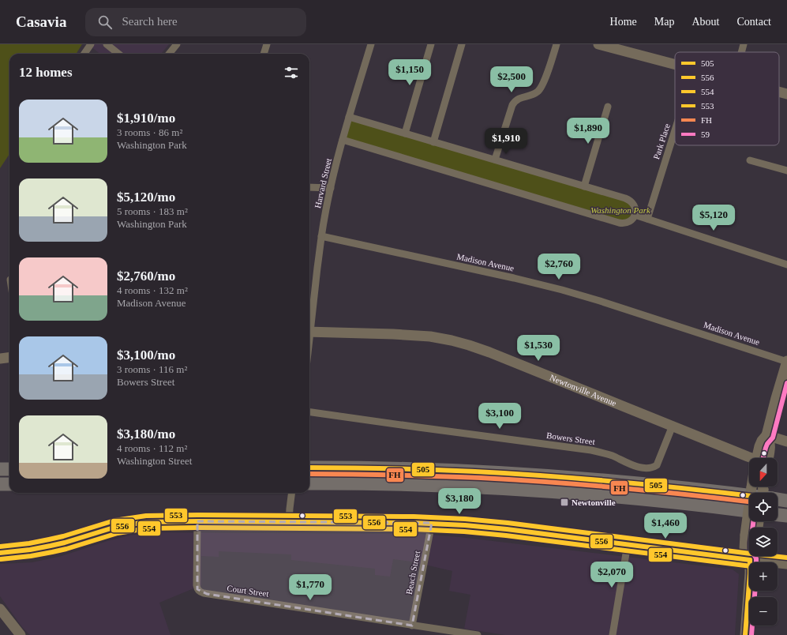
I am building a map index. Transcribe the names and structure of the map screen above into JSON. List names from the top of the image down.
{
  "streets": {
    "main road": ["Newtonville Avenue"],
    "street": [
      "Park Place",
      "Harvard Street",
      "Madison Avenue",
      "Bowers Street",
      "Beach Street",
      "Court Street"
    ]
  },
  "crossings": [
    ["Harvard Street", "Madison Avenue"],
    ["Newtonville Avenue", "Bowers Street"],
    ["Beach Street", "Court Street"]
  ],
  "parks": ["Washington Park"],
  "places": {
    "transit": ["Newtonville"]
  },
  "lines": [
    "transit line 59",
    "transit line 505",
    "transit line FH",
    "transit line 553",
    "transit line 556",
    "transit line 554"
  ],
  "legend": [
    "505",
    "556",
    "554",
    "553",
    "FH",
    "59"
  ],
  "north": "bottom",
  "page": {
    "header": "Casavia",
    "search": "Search here",
    "nav": [
      "Home",
      "Map",
      "About",
      "Contact"
    ],
    "heading": "12 homes",
    "price": [
      "$1,150",
      "$2,500",
      "$1,890",
      "$1,910",
      "$5,120",
      "$2,760",
      "$1,530",
      "$3,100",
      "$3,180",
      "$1,460",
      "$2,070",
      "$1,770"
    ],
    "list": [
      {
        "name": "$1,910/mo",
        "note": "3 rooms · 86 m² · Washington Park"
      },
      {
        "name": "$5,120/mo",
        "note": "5 rooms · 183 m² · Washington Park"
      },
      {
        "name": "$2,760/mo",
        "note": "4 rooms · 132 m² · Madison Avenue"
      },
      {
        "name": "$3,100/mo",
        "note": "3 rooms · 116 m² · Bowers Street"
      },
      {
        "name": "$3,180/mo",
        "note": "4 rooms · 112 m² · Washington Street"
      }
    ],
    "map_buttons": ["+", "−"]
  }
}
